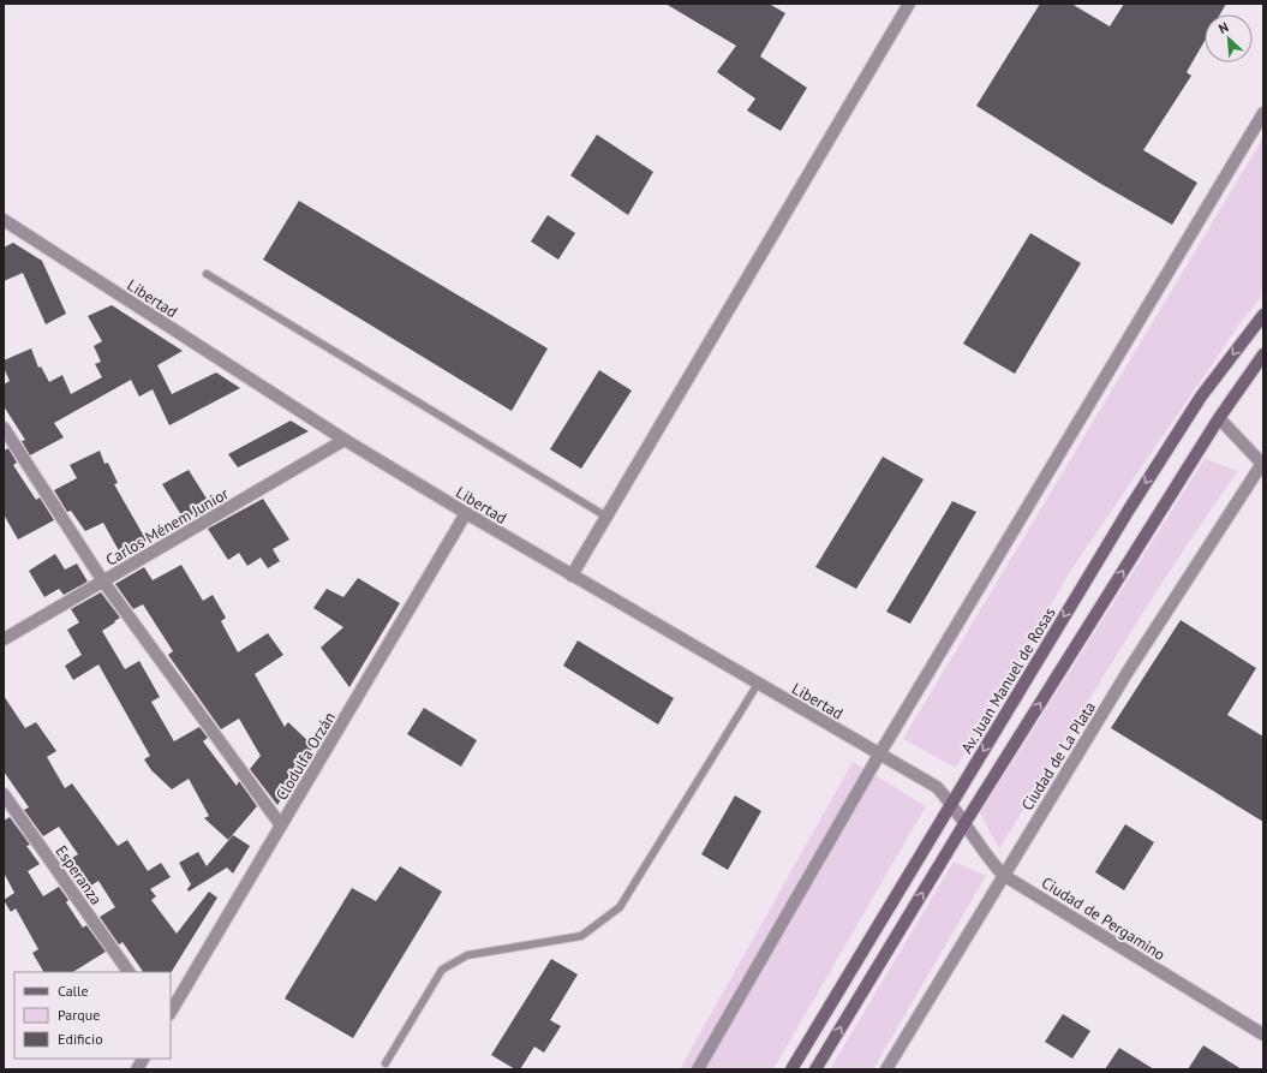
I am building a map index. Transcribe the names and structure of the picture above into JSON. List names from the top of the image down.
{
  "streets": {
    "main road": ["Av. Juan Manuel de Rosas"],
    "street": [
      "Libertad",
      "Carlos Ménem Junior",
      "Clodulfa Orzán",
      "Ciudad de La Plata",
      "Esperanza",
      "Ciudad de Pergamino"
    ]
  },
  "crossings": [
    ["Libertad", "Carlos Ménem Junior"],
    ["Libertad", "Av. Juan Manuel de Rosas"],
    ["Libertad", "Clodulfa Orzán"],
    ["Libertad", "Ciudad de Pergamino"],
    ["Av. Juan Manuel de Rosas", "Ciudad de Pergamino"],
    ["Ciudad de La Plata", "Ciudad de Pergamino"]
  ],
  "legend": ["Calle", "Parque", "Edificio"],
  "north": "top left"
}
